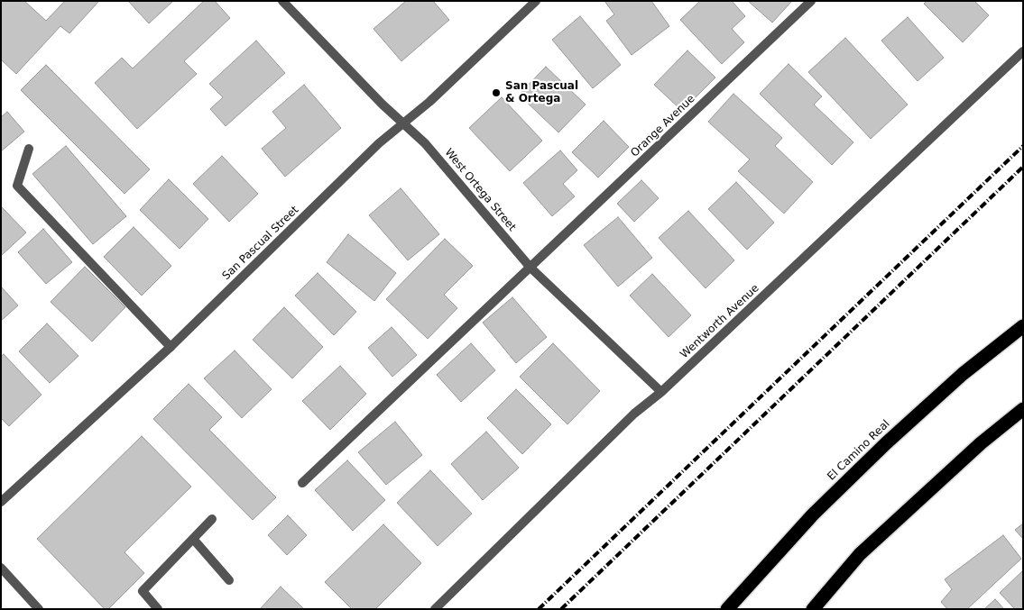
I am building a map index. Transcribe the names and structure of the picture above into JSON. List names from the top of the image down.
{
  "streets": {
    "highway": ["El Camino Real"],
    "street": [
      "Orange Avenue",
      "West Ortega Street",
      "San Pascual Street",
      "Wentworth Avenue"
    ]
  },
  "crossings": [
    ["Orange Avenue", "West Ortega Street"],
    ["West Ortega Street", "San Pascual Street"],
    ["West Ortega Street", "Wentworth Avenue"]
  ],
  "places": ["San Pascual & Ortega"]
}
